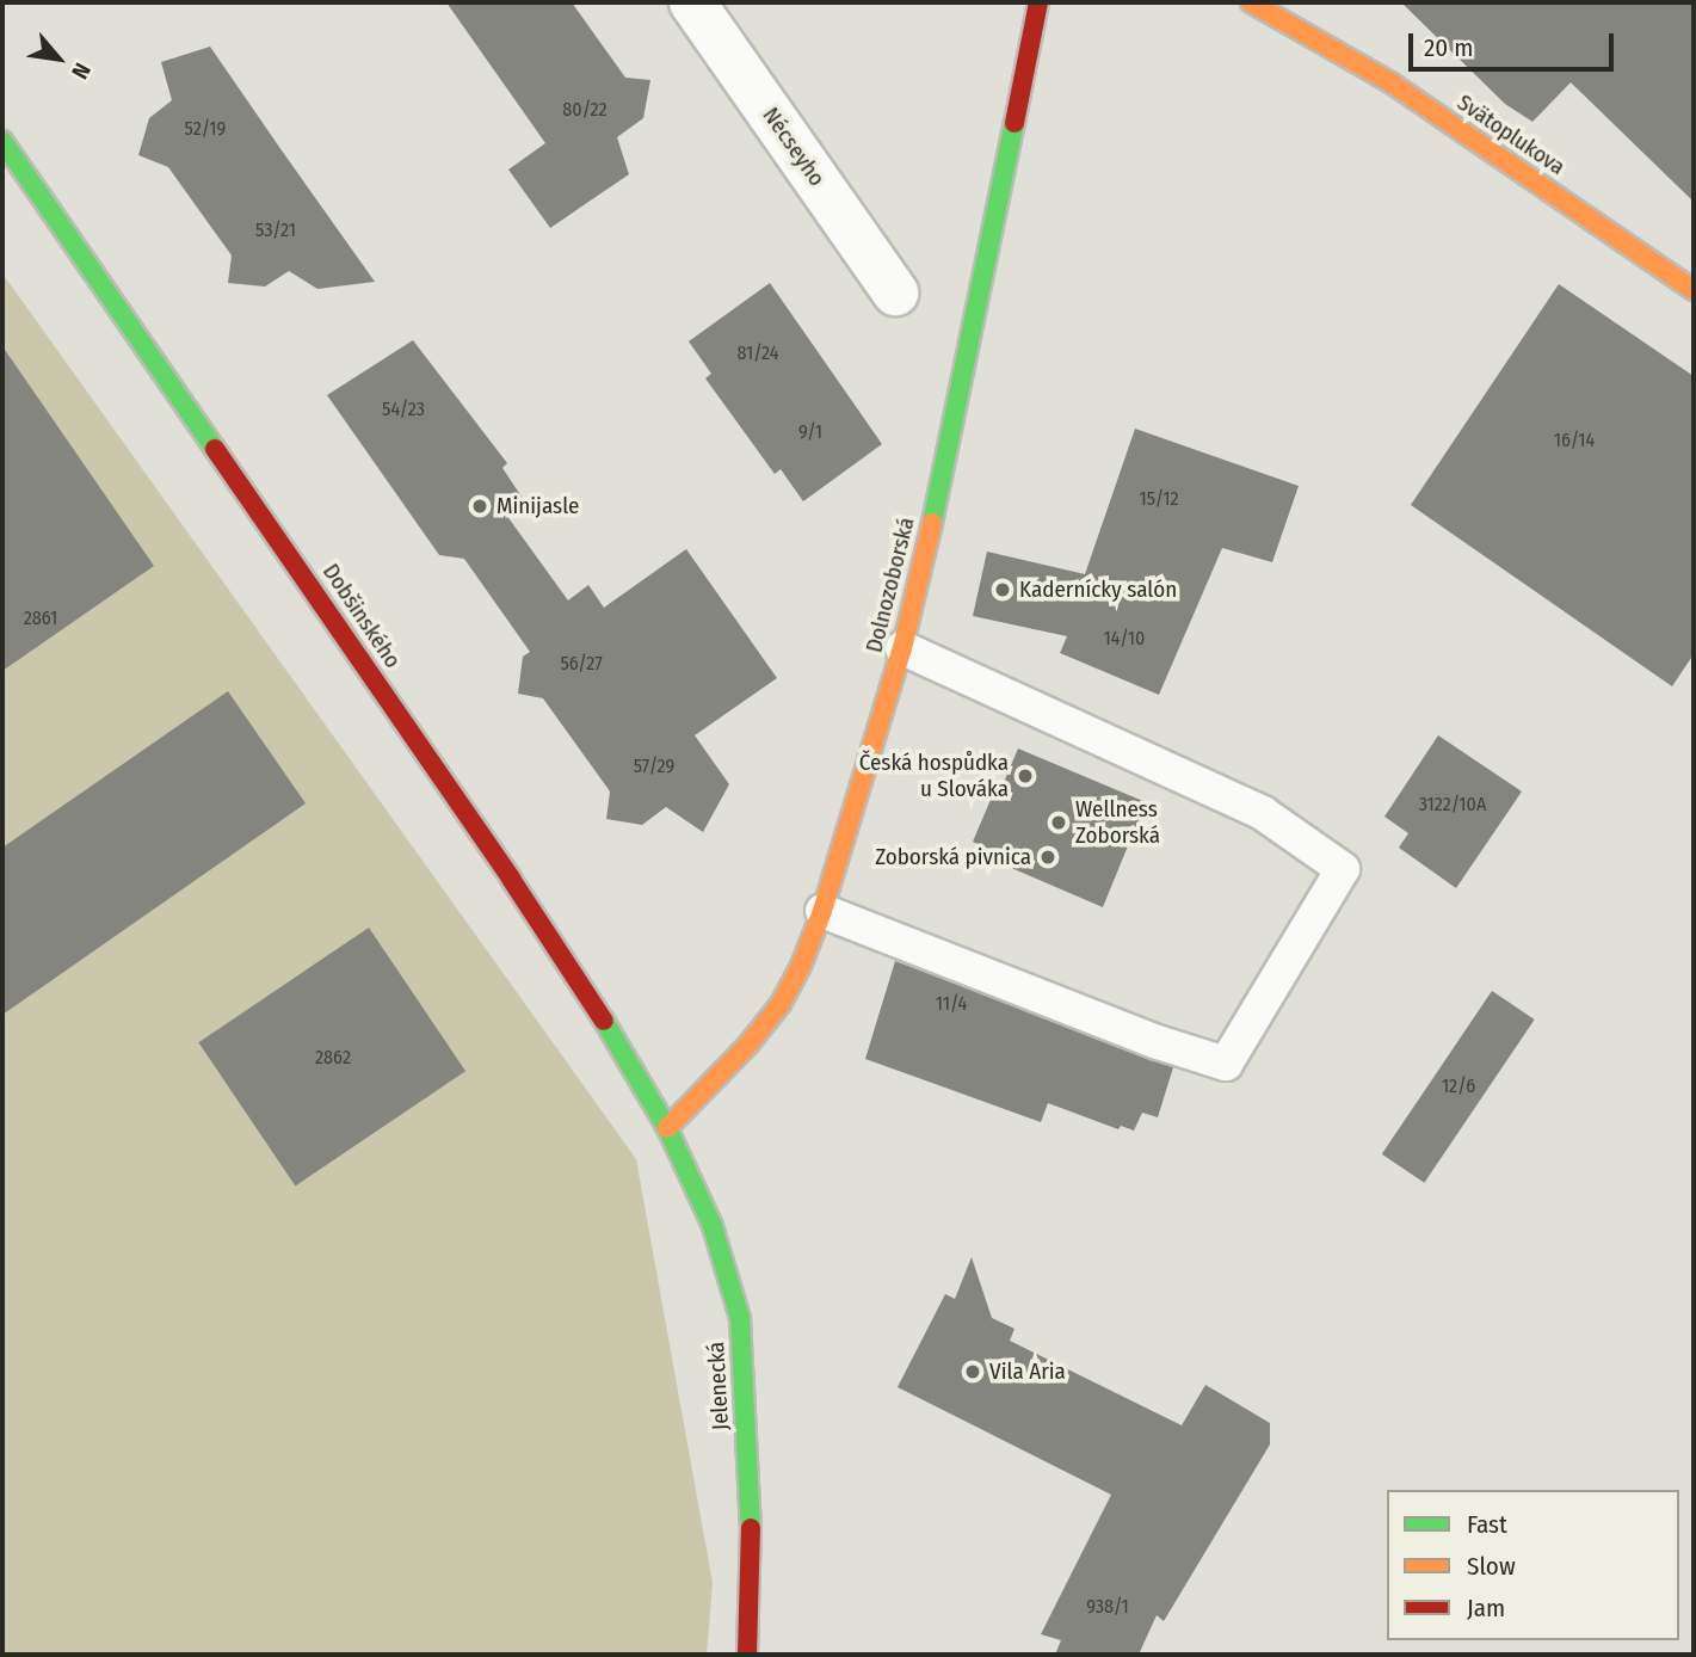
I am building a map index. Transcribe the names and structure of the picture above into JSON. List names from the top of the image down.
{
  "streets": {
    "street": [
      "Svätoplukova",
      "Nécseyho",
      "Dolnozoborská",
      "Dobšinského",
      "Jelenecká"
    ]
  },
  "crossings": [
    ["Dolnozoborská", "Dobšinského"],
    ["Dolnozoborská", "Jelenecká"],
    ["Dobšinského", "Jelenecká"]
  ],
  "places": [
    "Minijasle",
    "Kadernícky salón",
    "Česká hospůdka u Slováka",
    "Wellness Zoborská",
    "Zoborská pivnica",
    "Vila Aria"
  ],
  "house_numbers": [
    "80/22",
    "52/19",
    "53/21",
    "81/24",
    "54/23",
    "9/1",
    "16/14",
    "15/12",
    "2861",
    "14/10",
    "56/27",
    "57/29",
    "3122/10A",
    "11/4",
    "2862",
    "12/6",
    "938/1"
  ],
  "legend": ["Fast", "Slow", "Jam"],
  "scale_bar": "20 m",
  "north": "bottom right"
}
